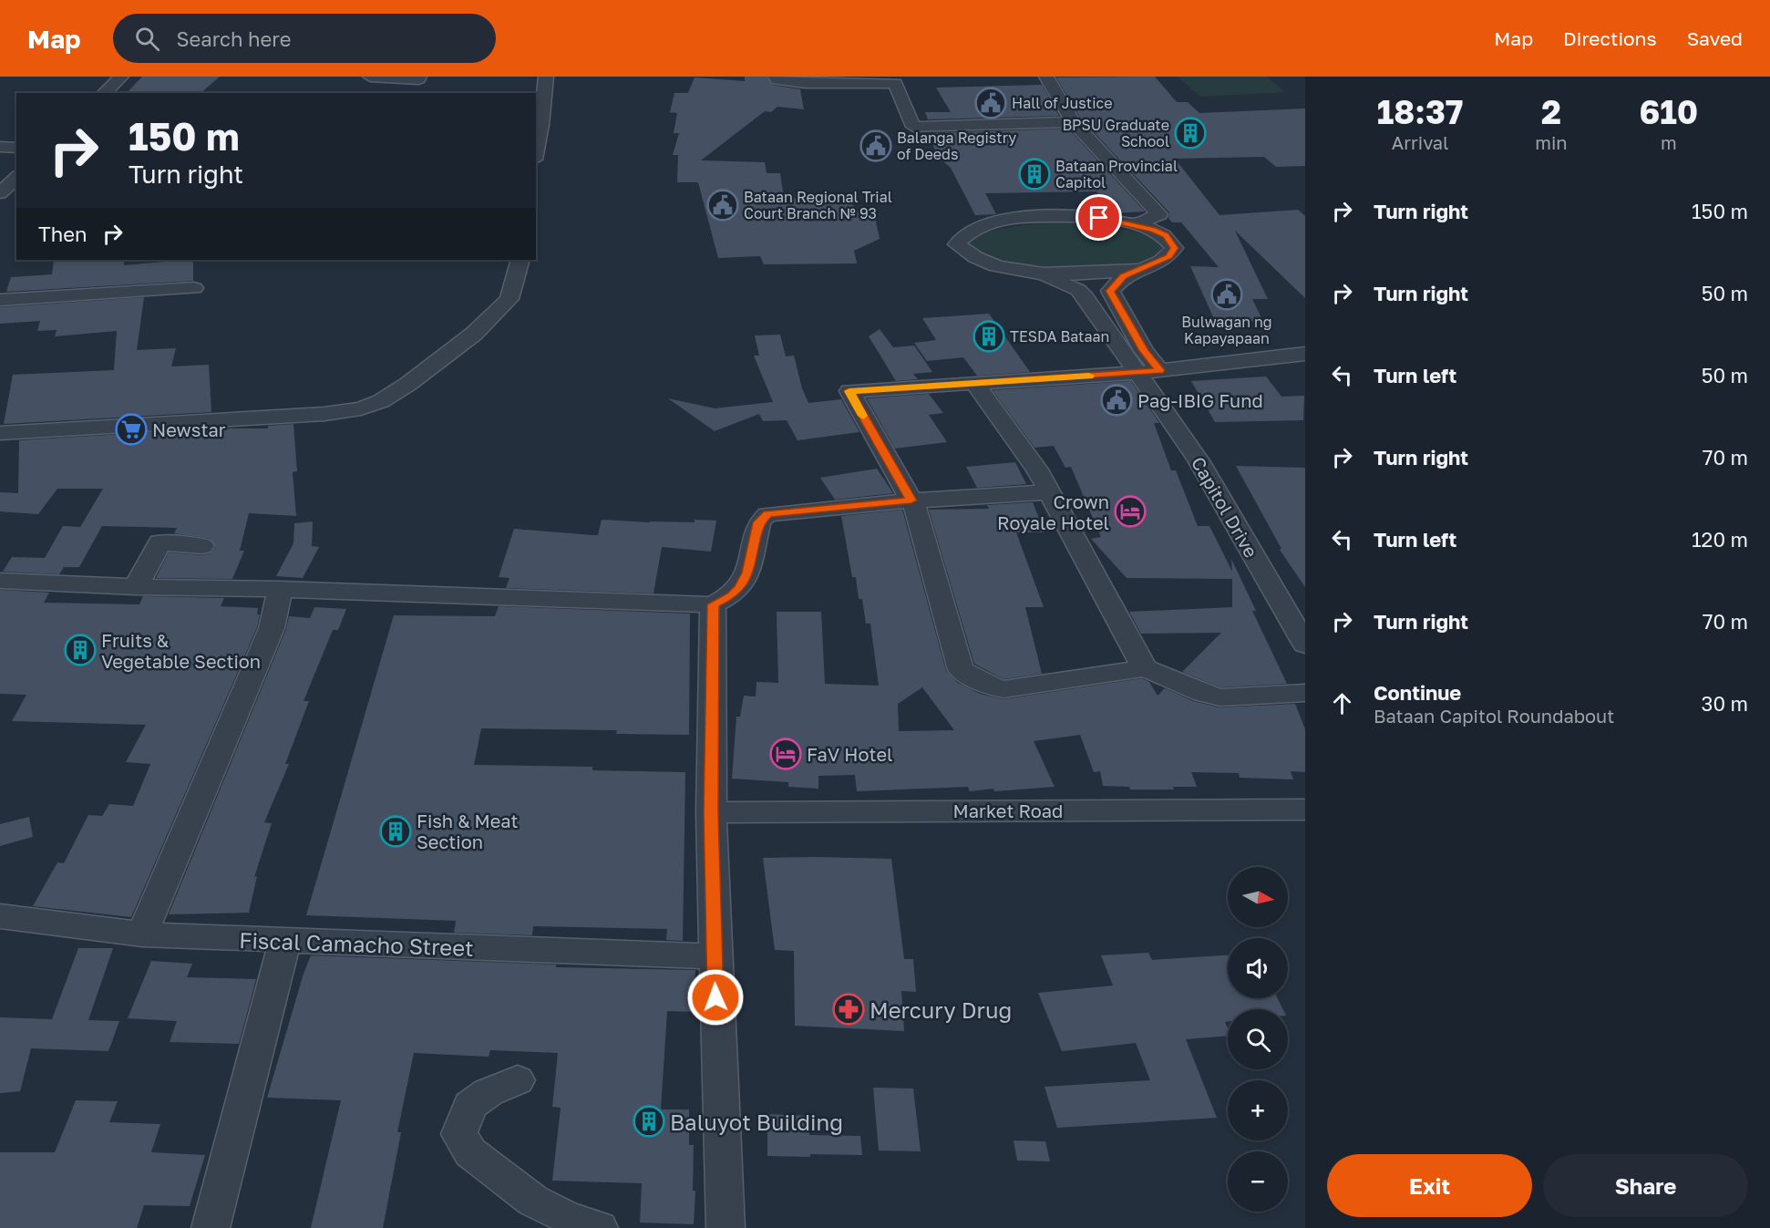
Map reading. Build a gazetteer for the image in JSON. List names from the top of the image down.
{
  "streets": {
    "street": ["Capitol Drive", "Market Road", "Fiscal Camacho Street"]
  },
  "places": {
    "public building": [
      "Hall of Justice",
      "Balanga Registry of Deeds",
      "Bataan Regional Trial Court Branch № 93",
      "Bulwagan ng Kapayapaan",
      "Pag-IBIG Fund"
    ],
    "building": [
      "BPSU Graduate School",
      "Bataan Provincial Capitol",
      "TESDA Bataan",
      "Fruits & Vegetable Section",
      "Fish & Meat Section",
      "Baluyot Building"
    ],
    "supermarket": ["Newstar"],
    "hotel": ["Crown Royale Hotel", "FaV Hotel"],
    "pharmacy": ["Mercury Drug"]
  },
  "north": "right",
  "page": {
    "header": "Map",
    "search": "Search here",
    "nav": ["Map", "Directions", "Saved"],
    "eta": [
      "18:37",
      "Arrival",
      "2",
      "min",
      "610",
      "m"
    ],
    "turn": ["150 m", "Turn right"],
    "list": [
      {
        "name": "Turn right",
        "value": "150 m"
      },
      {
        "name": "Turn right",
        "value": "50 m"
      },
      {
        "name": "Turn left",
        "value": "50 m"
      },
      {
        "name": "Turn right",
        "value": "70 m"
      },
      {
        "name": "Turn left",
        "value": "120 m"
      },
      {
        "name": "Turn right",
        "value": "70 m"
      },
      {
        "name": "Continue",
        "note": "Bataan Capitol Roundabout",
        "value": "30 m"
      }
    ],
    "then": "Then",
    "map_buttons": ["+", "−"],
    "buttons": ["Exit", "Share"]
  }
}
